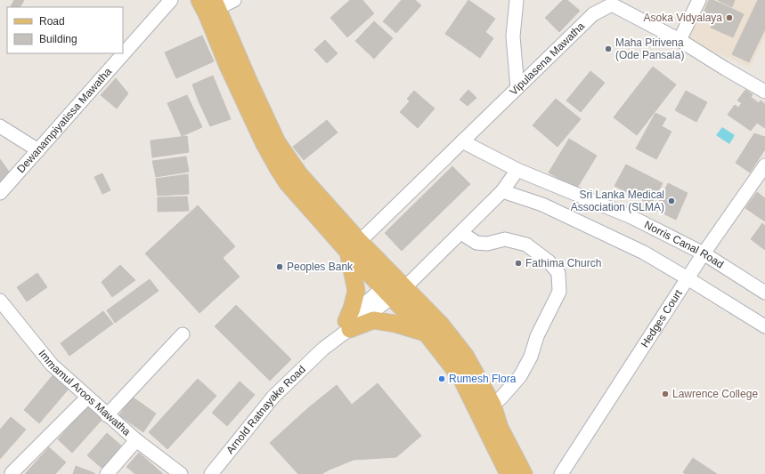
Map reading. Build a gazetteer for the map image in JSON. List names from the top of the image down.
{
  "streets": {
    "street": [
      "Vipulasena Mawatha",
      "Dewanampiyatissa Mawatha",
      "Norris Canal Road",
      "Hedges Court",
      "Immamul Aroos Mawatha",
      "Arnold Ratnayake Road"
    ]
  },
  "crossings": [
    ["Vipulasena Mawatha", "Norris Canal Road"],
    ["Norris Canal Road", "Hedges Court"],
    ["Norris Canal Road", "Arnold Ratnayake Road"]
  ],
  "places": [
    "Asoka Vidyalaya",
    "Maha Pirivena (Ode Pansala)",
    "Sri Lanka Medical Association (SLMA)",
    "Fathima Church",
    "Peoples Bank",
    "Rumesh Flora",
    "Lawrence College"
  ],
  "legend": ["Road", "Building"]
}
